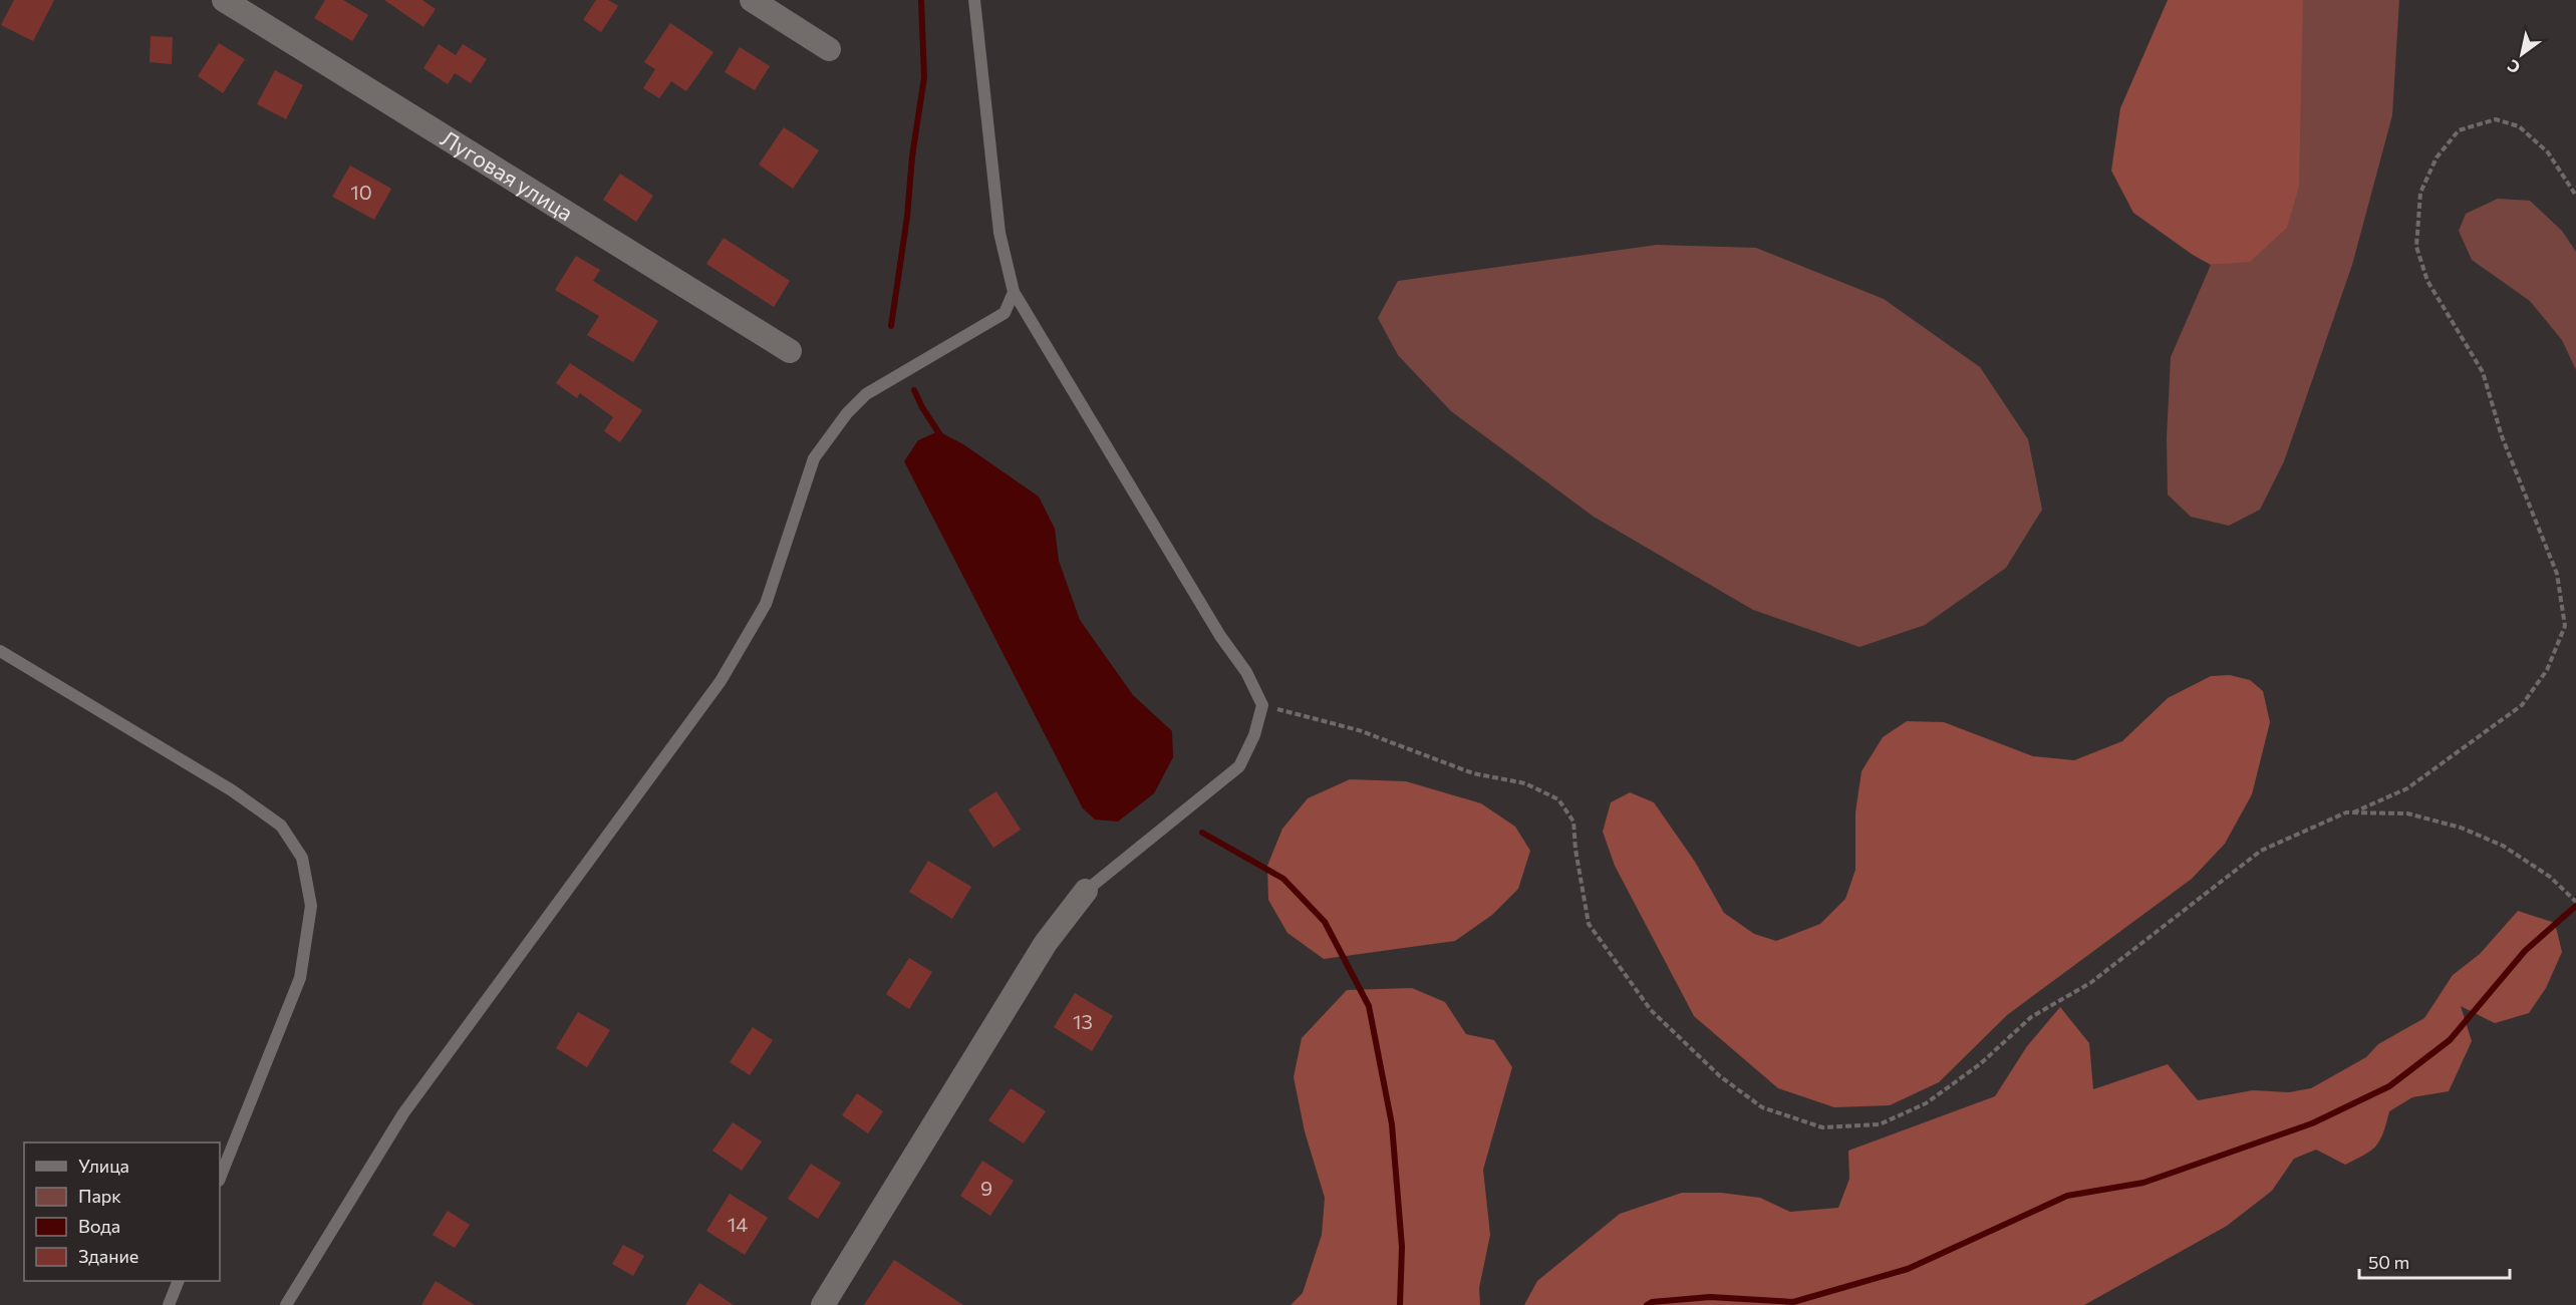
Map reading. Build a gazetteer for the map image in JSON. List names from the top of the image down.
{
  "streets": {
    "street": ["Луговая улица"]
  },
  "house_numbers": [
    "10",
    "13",
    "9",
    "14"
  ],
  "legend": [
    "Улица",
    "Парк",
    "Вода",
    "Здание"
  ],
  "scale_bar": "50 m",
  "north": "bottom left"
}
